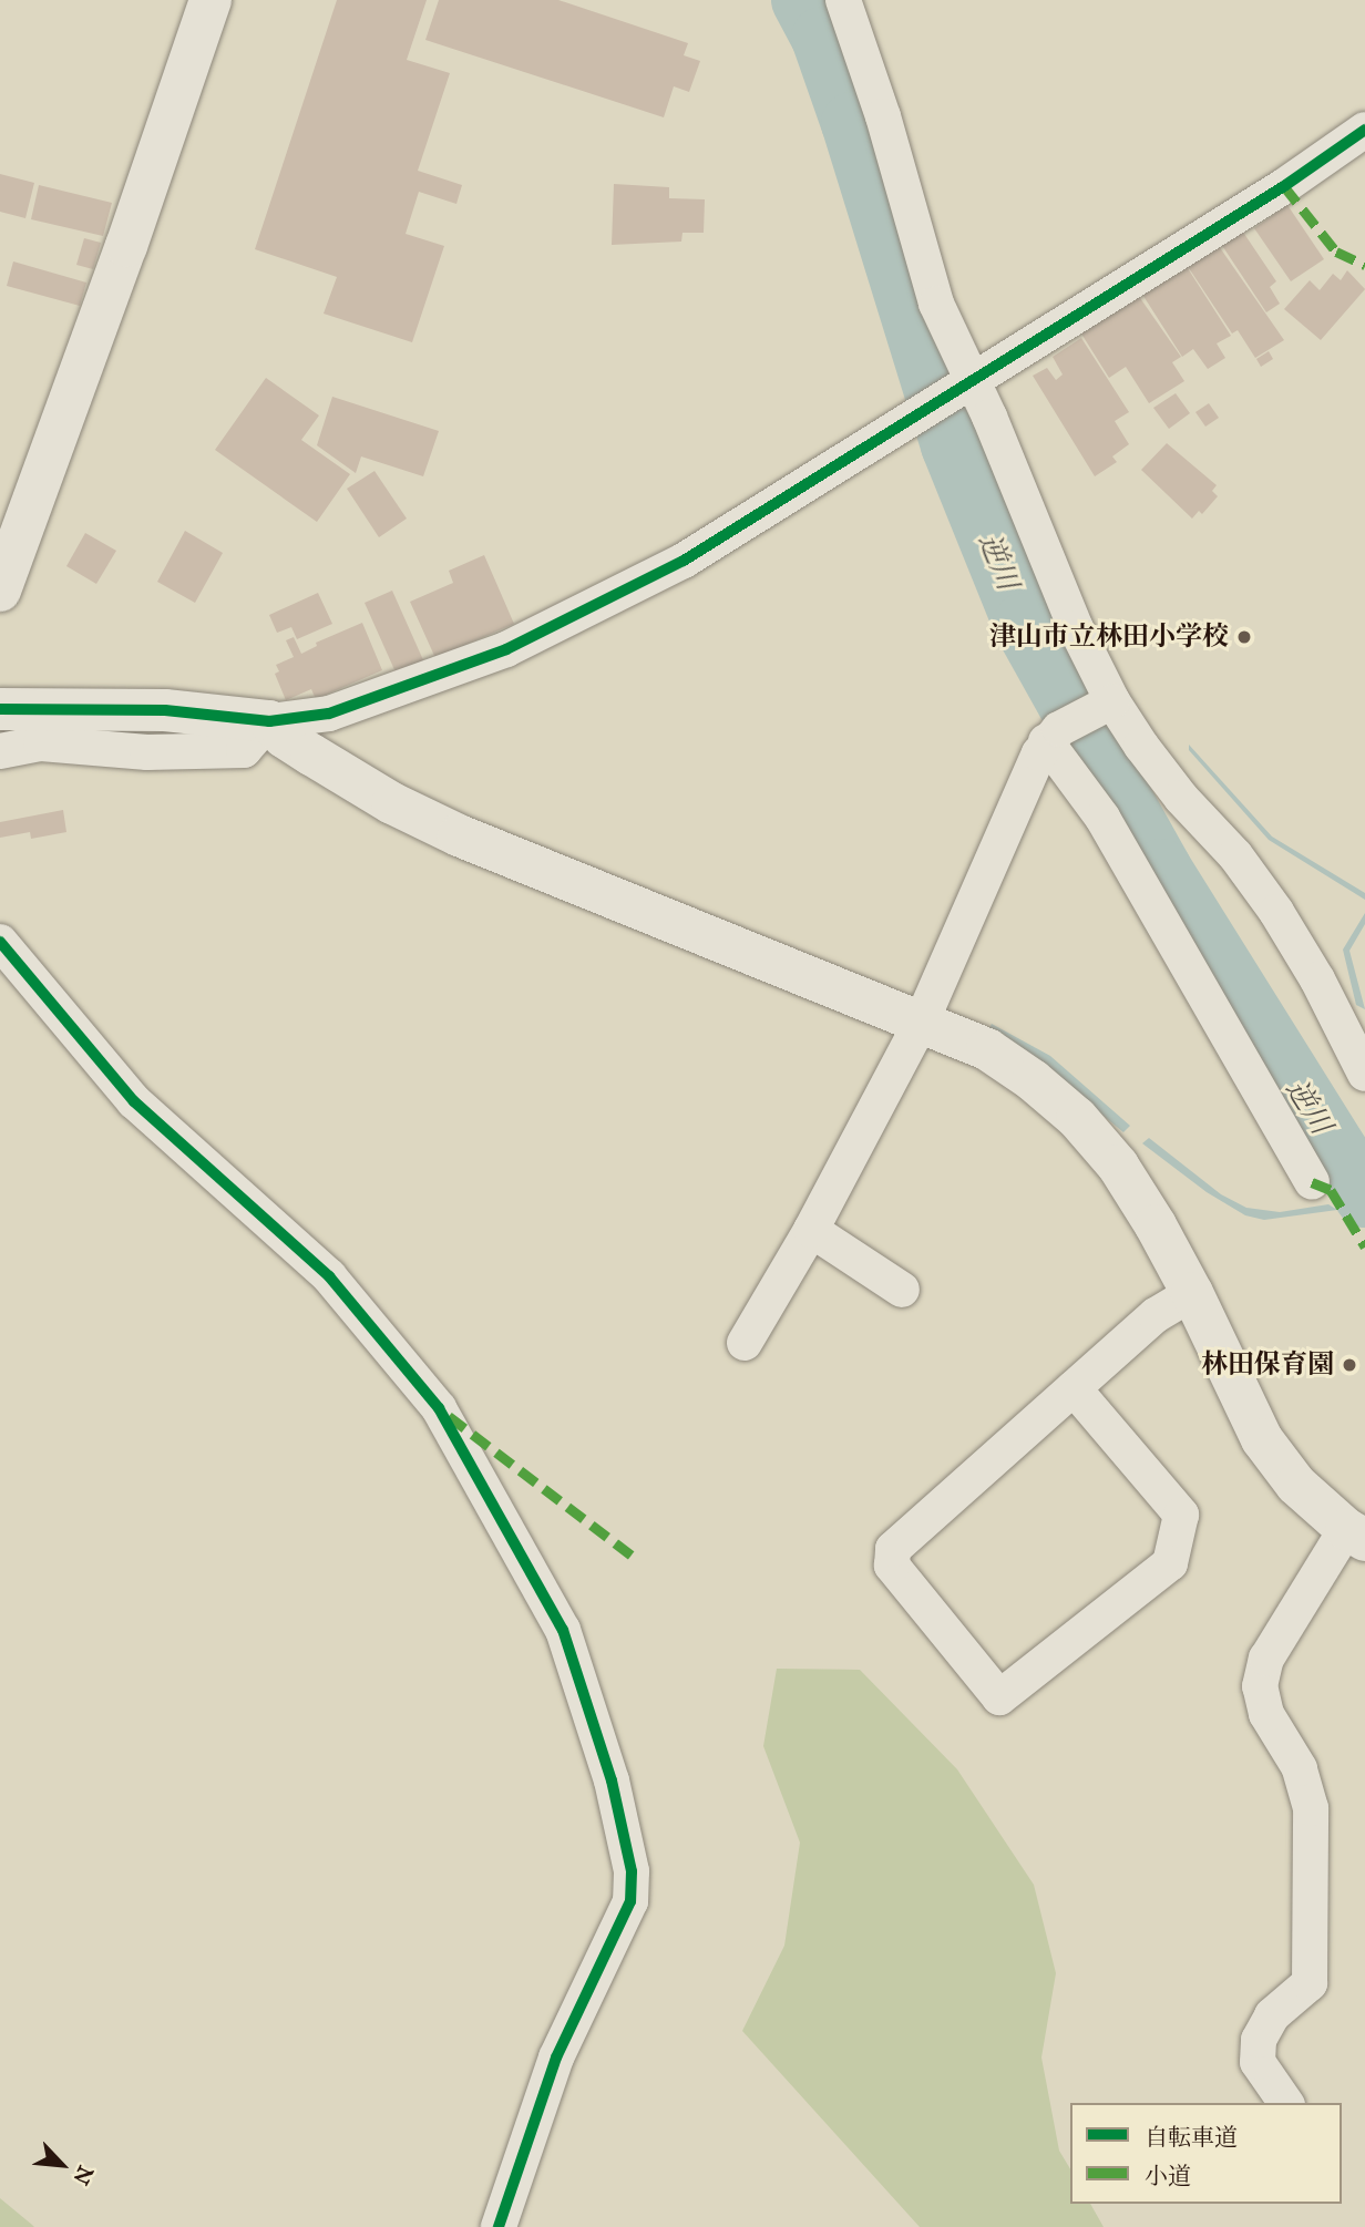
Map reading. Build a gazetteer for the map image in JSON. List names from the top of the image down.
{
  "water": ["逆川"],
  "places": ["津山市立林田小学校", "林田保育園"],
  "legend": ["自転車道", "小道"],
  "north": "bottom right"
}
